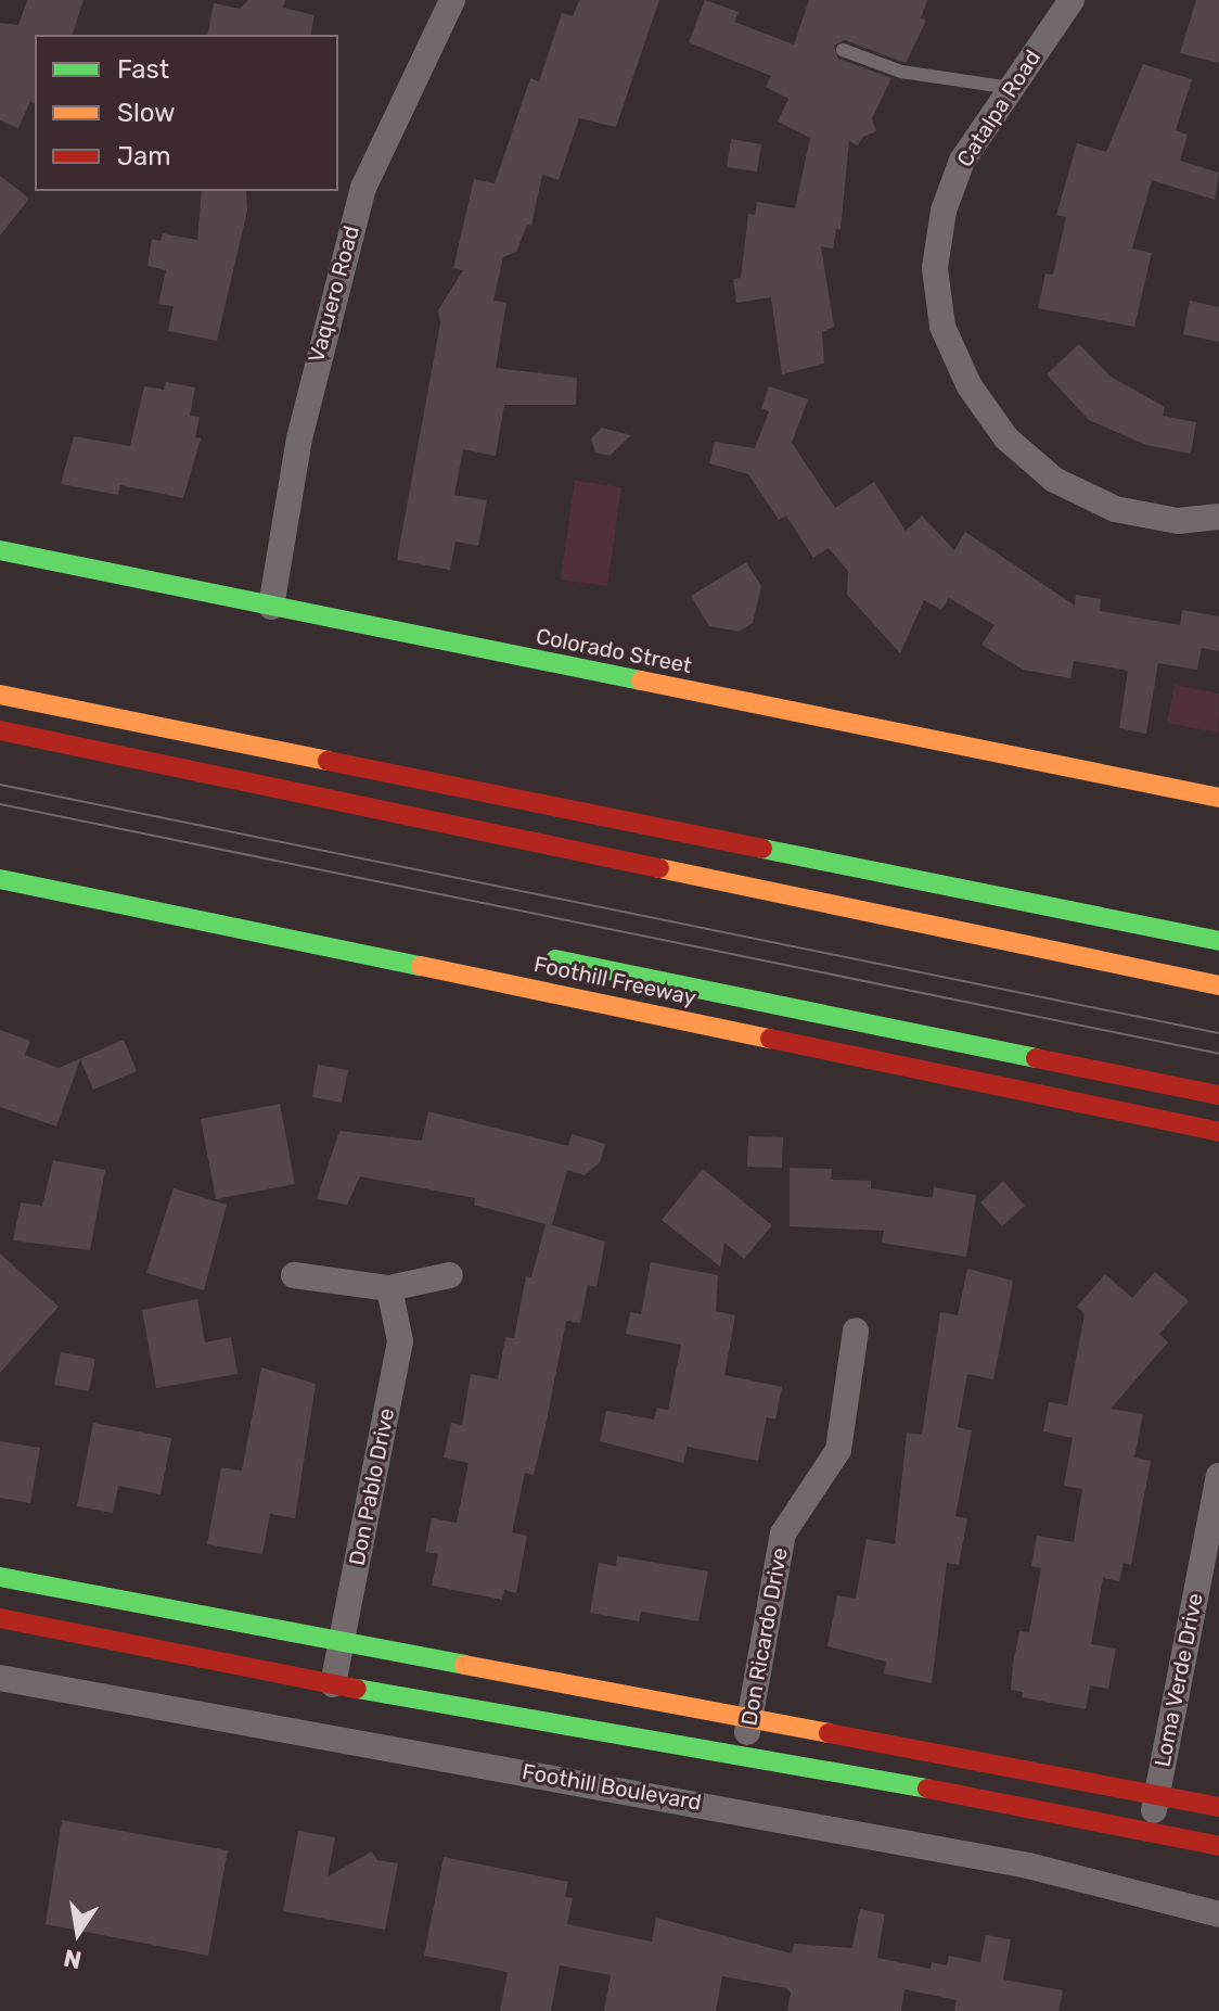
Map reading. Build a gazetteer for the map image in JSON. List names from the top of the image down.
{
  "streets": {
    "main road": ["Colorado Street", "Foothill Freeway"],
    "street": [
      "Catalpa Road",
      "Vaquero Road",
      "Don Pablo Drive",
      "Don Ricardo Drive",
      "Loma Verde Drive",
      "Foothill Boulevard"
    ]
  },
  "crossings": [
    ["Vaquero Road", "Colorado Street"]
  ],
  "legend": ["Fast", "Slow", "Jam"],
  "north": "bottom"
}
